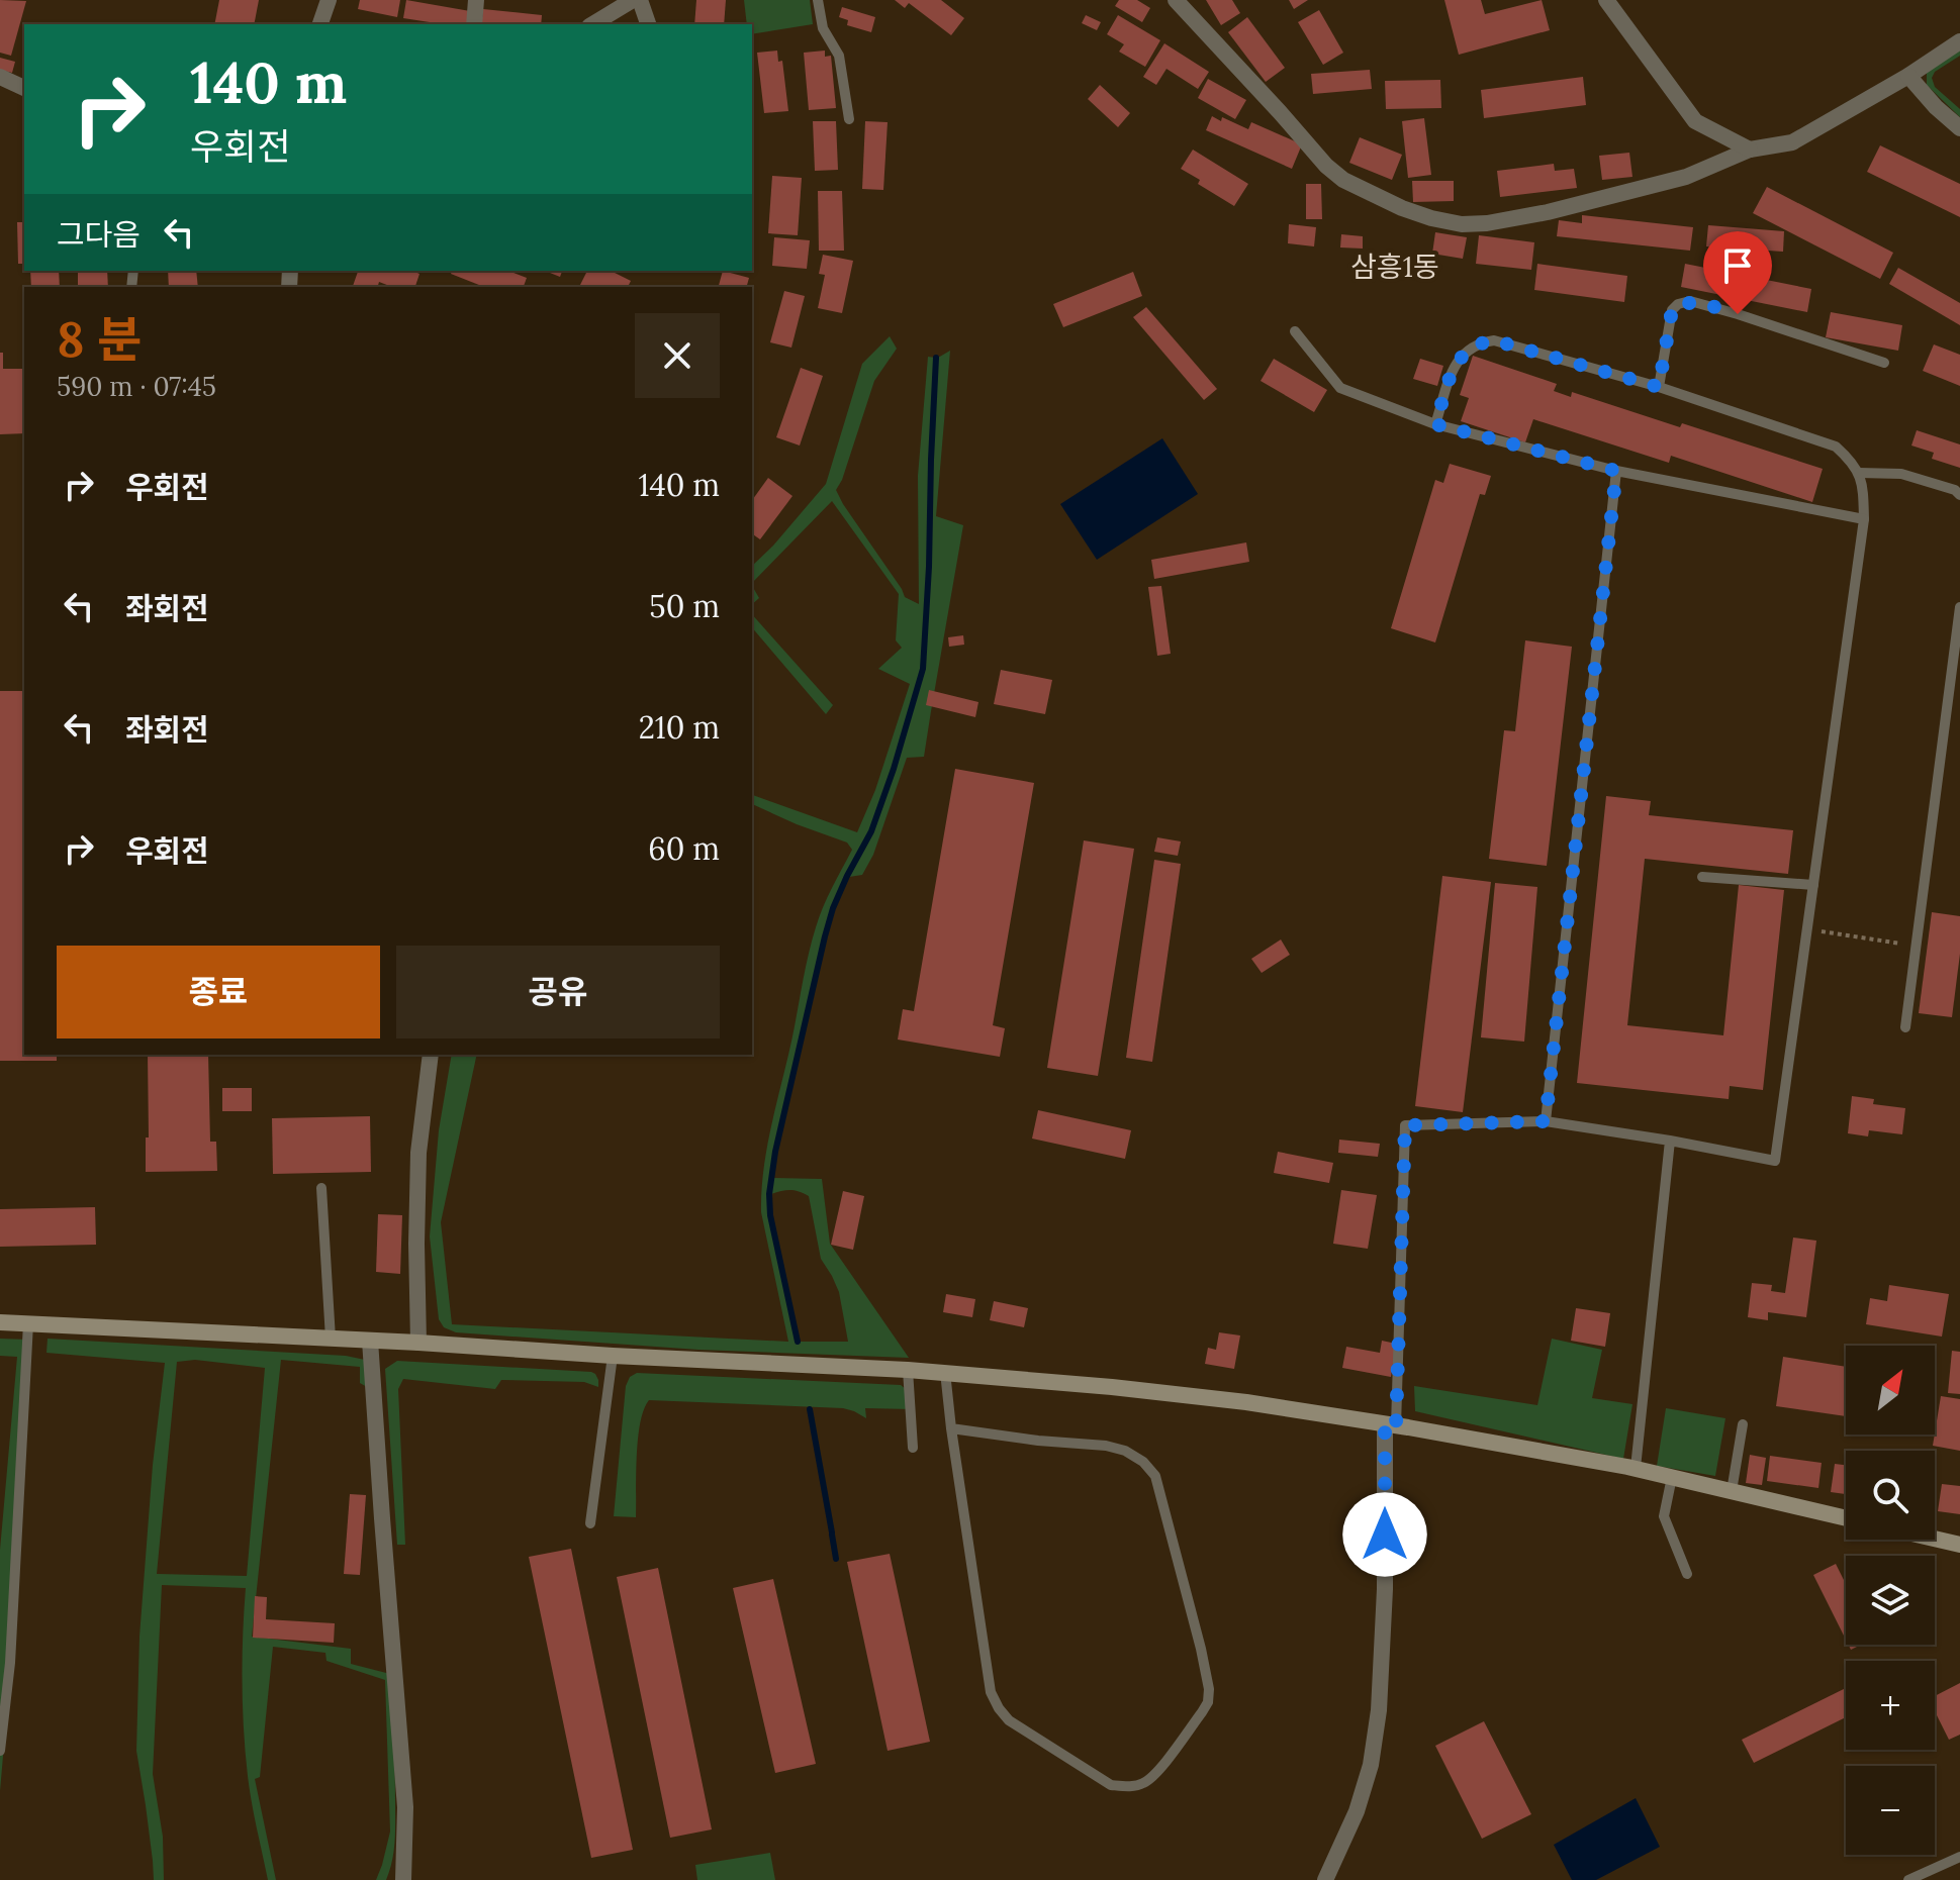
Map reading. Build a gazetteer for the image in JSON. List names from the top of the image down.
{
  "districts": ["삼흥1동"],
  "north": "top right",
  "page": {
    "turn": ["140 m", "우회전"],
    "then": "그다음",
    "heading": ["8 분", "590 m · 07:45"],
    "list": [
      {
        "name": "우회전",
        "value": "140 m"
      },
      {
        "name": "좌회전",
        "value": "50 m"
      },
      {
        "name": "좌회전",
        "value": "210 m"
      },
      {
        "name": "우회전",
        "value": "60 m"
      }
    ],
    "buttons": ["종료", "공유"],
    "map_buttons": ["+", "−"]
  }
}
